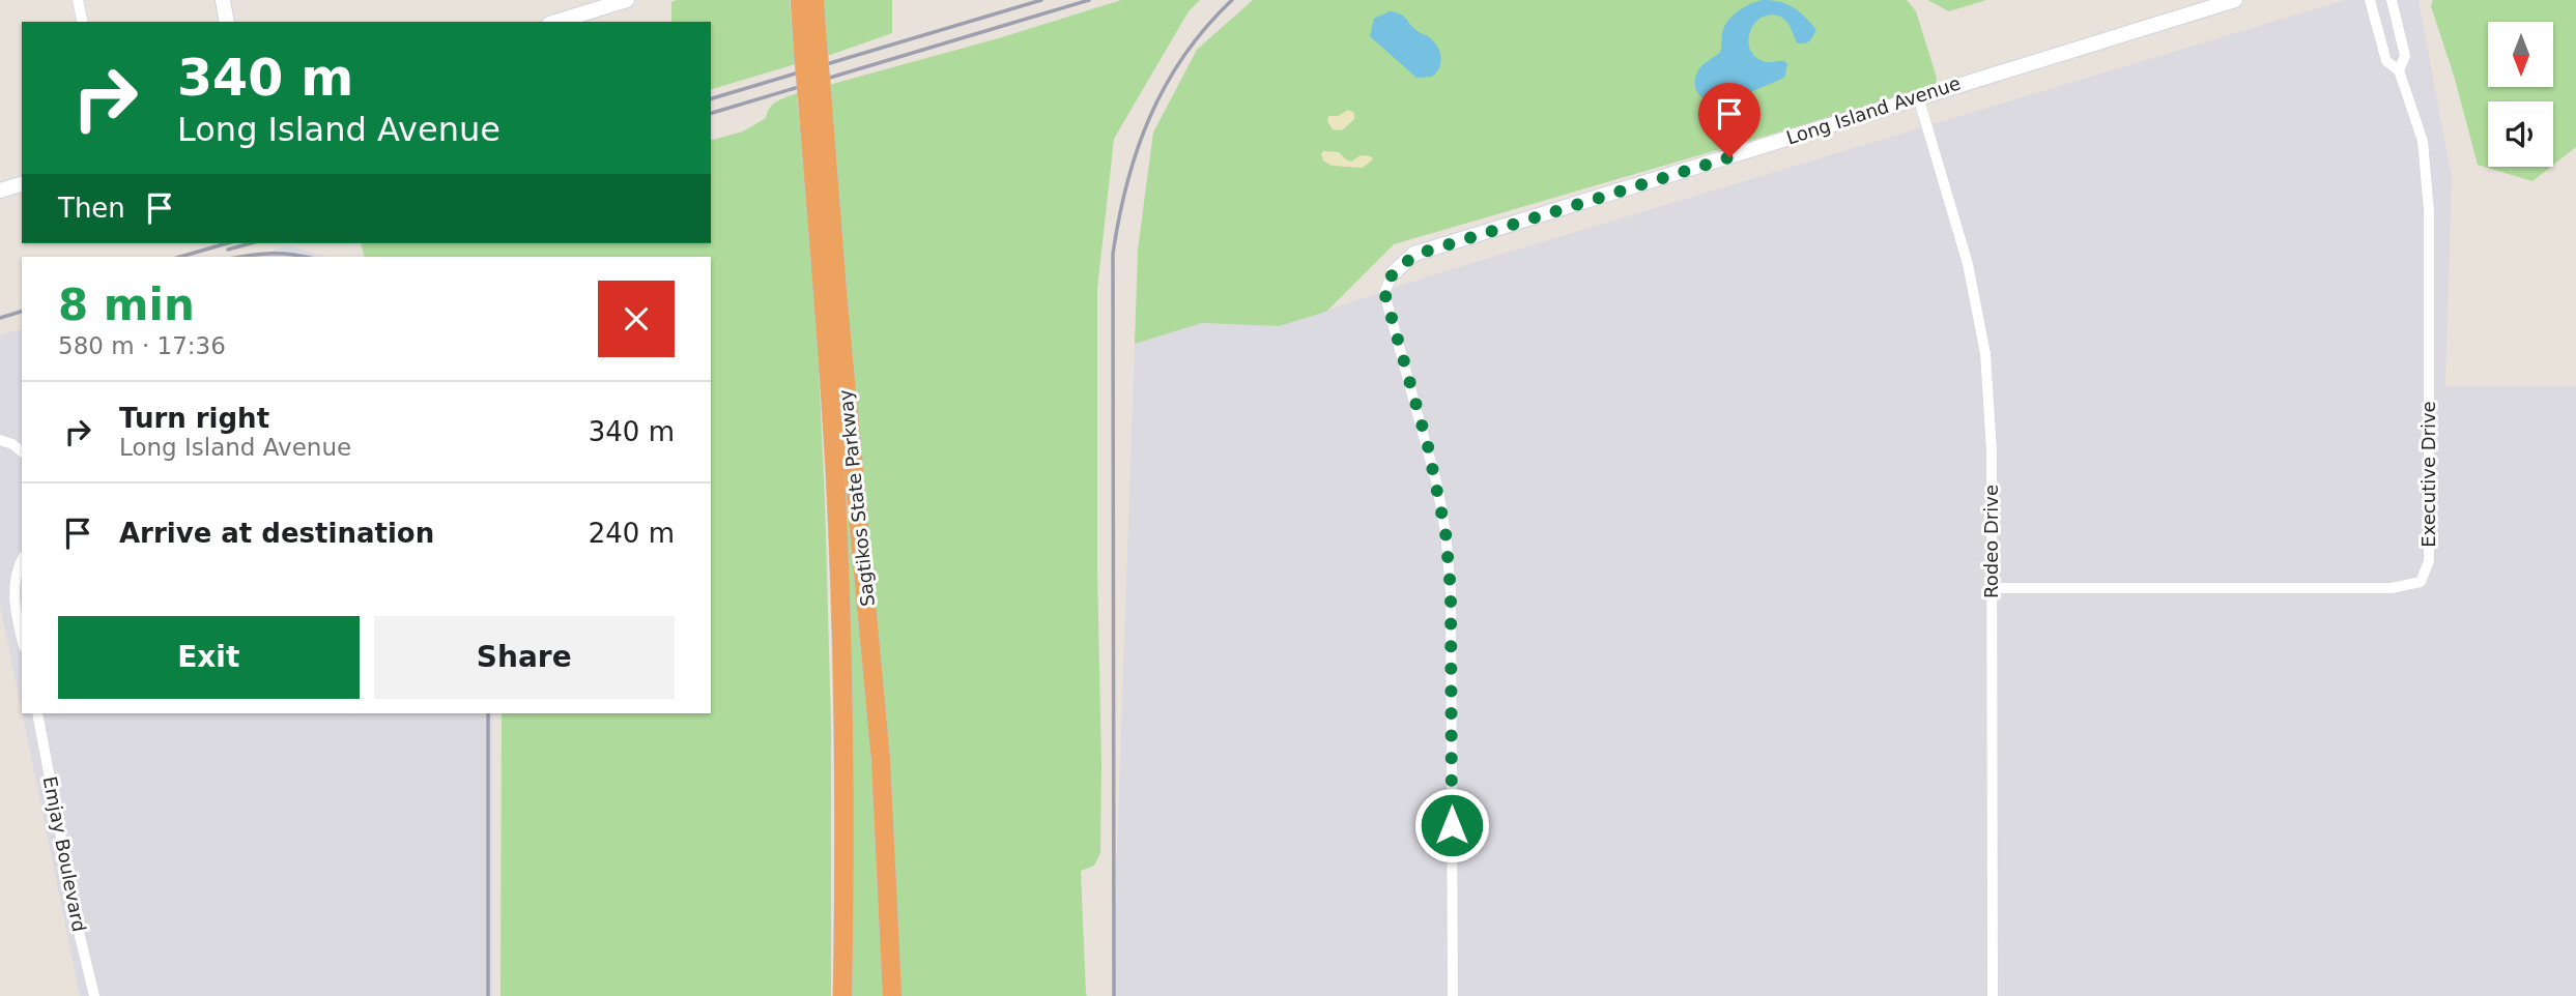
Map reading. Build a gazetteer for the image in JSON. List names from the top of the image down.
{
  "streets": {
    "highway": ["Sagtikos State Parkway"],
    "street": [
      "Long Island Avenue",
      "Executive Drive",
      "Rodeo Drive",
      "Emjay Boulevard"
    ]
  },
  "crossings": [
    ["Long Island Avenue", "Rodeo Drive"],
    ["Executive Drive", "Rodeo Drive"]
  ],
  "north": "bottom",
  "page": {
    "turn": ["340 m", "Long Island Avenue"],
    "then": "Then",
    "heading": ["8 min", "580 m · 17:36"],
    "list": [
      {
        "name": "Turn right",
        "note": "Long Island Avenue",
        "value": "340 m"
      },
      {
        "name": "Arrive at destination",
        "value": "240 m"
      }
    ],
    "buttons": ["Exit", "Share"]
  }
}
